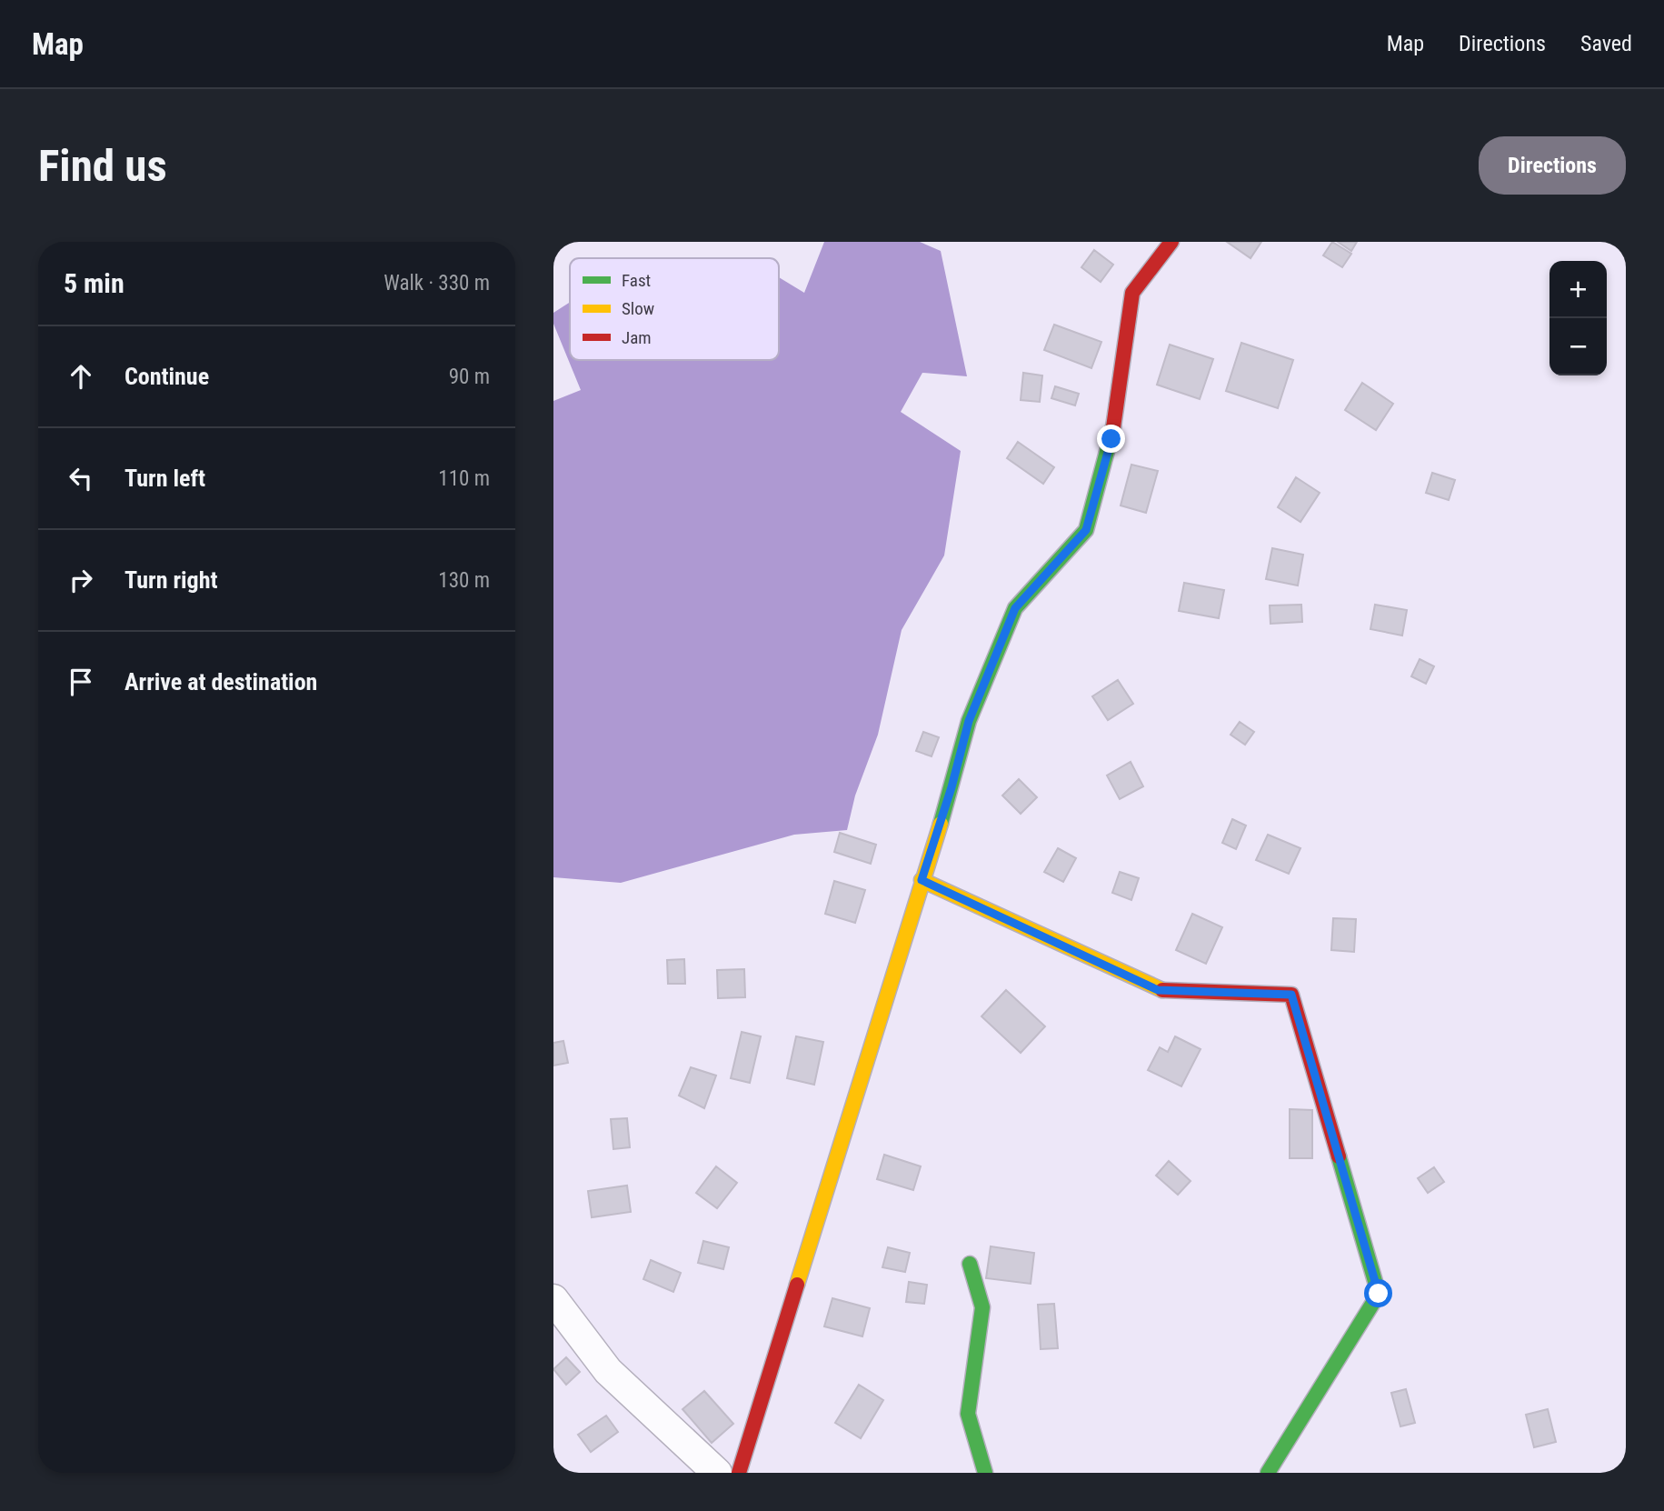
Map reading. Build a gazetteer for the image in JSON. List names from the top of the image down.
{
  "legend": ["Fast", "Slow", "Jam"],
  "page": {
    "header": "Map",
    "nav": ["Map", "Directions", "Saved"],
    "buttons": "Directions",
    "title": "Find us",
    "heading": ["5 min", "Walk · 330 m"],
    "map_buttons": ["+", "−"],
    "list": [
      ["Continue", "90 m"],
      ["Turn left", "110 m"],
      ["Turn right", "130 m"],
      "Arrive at destination"
    ]
  }
}
